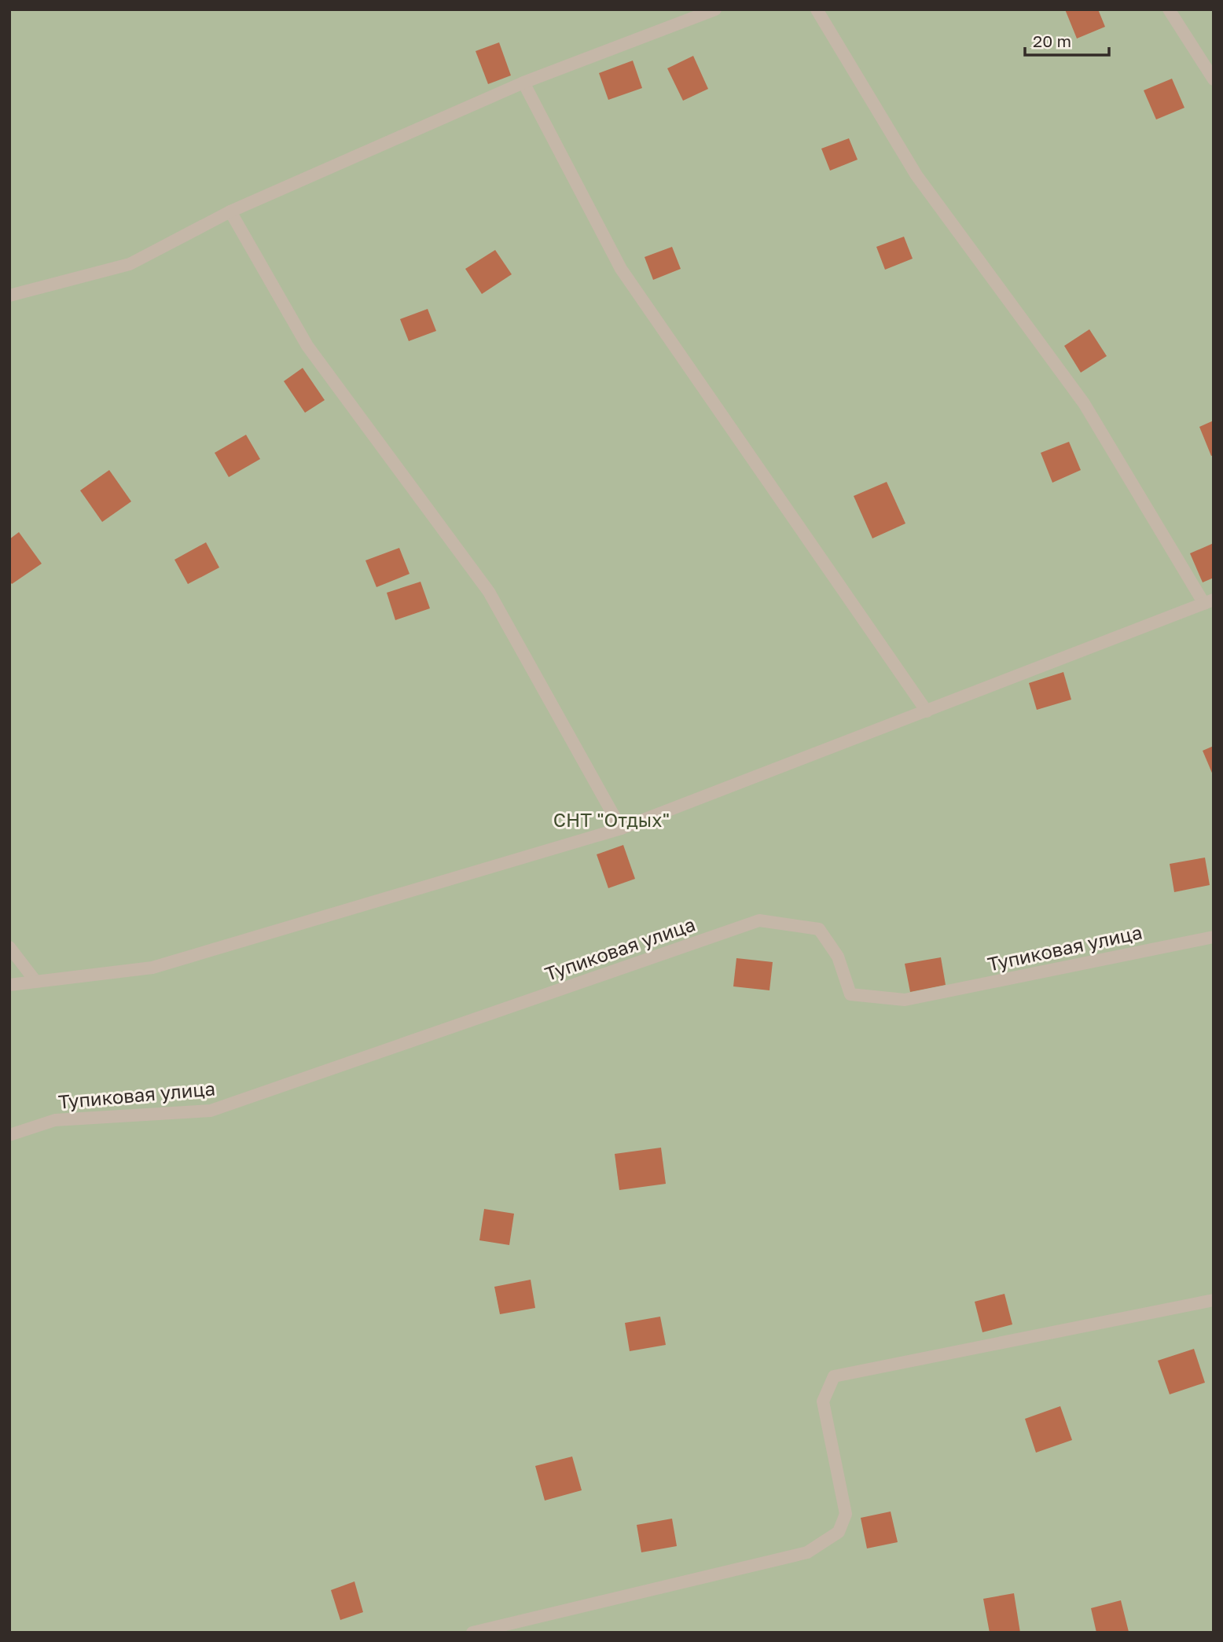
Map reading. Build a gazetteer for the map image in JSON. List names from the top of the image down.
{
  "streets": {
    "lane": ["Тупиковая улица"]
  },
  "parks": ["СНТ \"Отдых\""],
  "scale_bar": "20 m"
}
